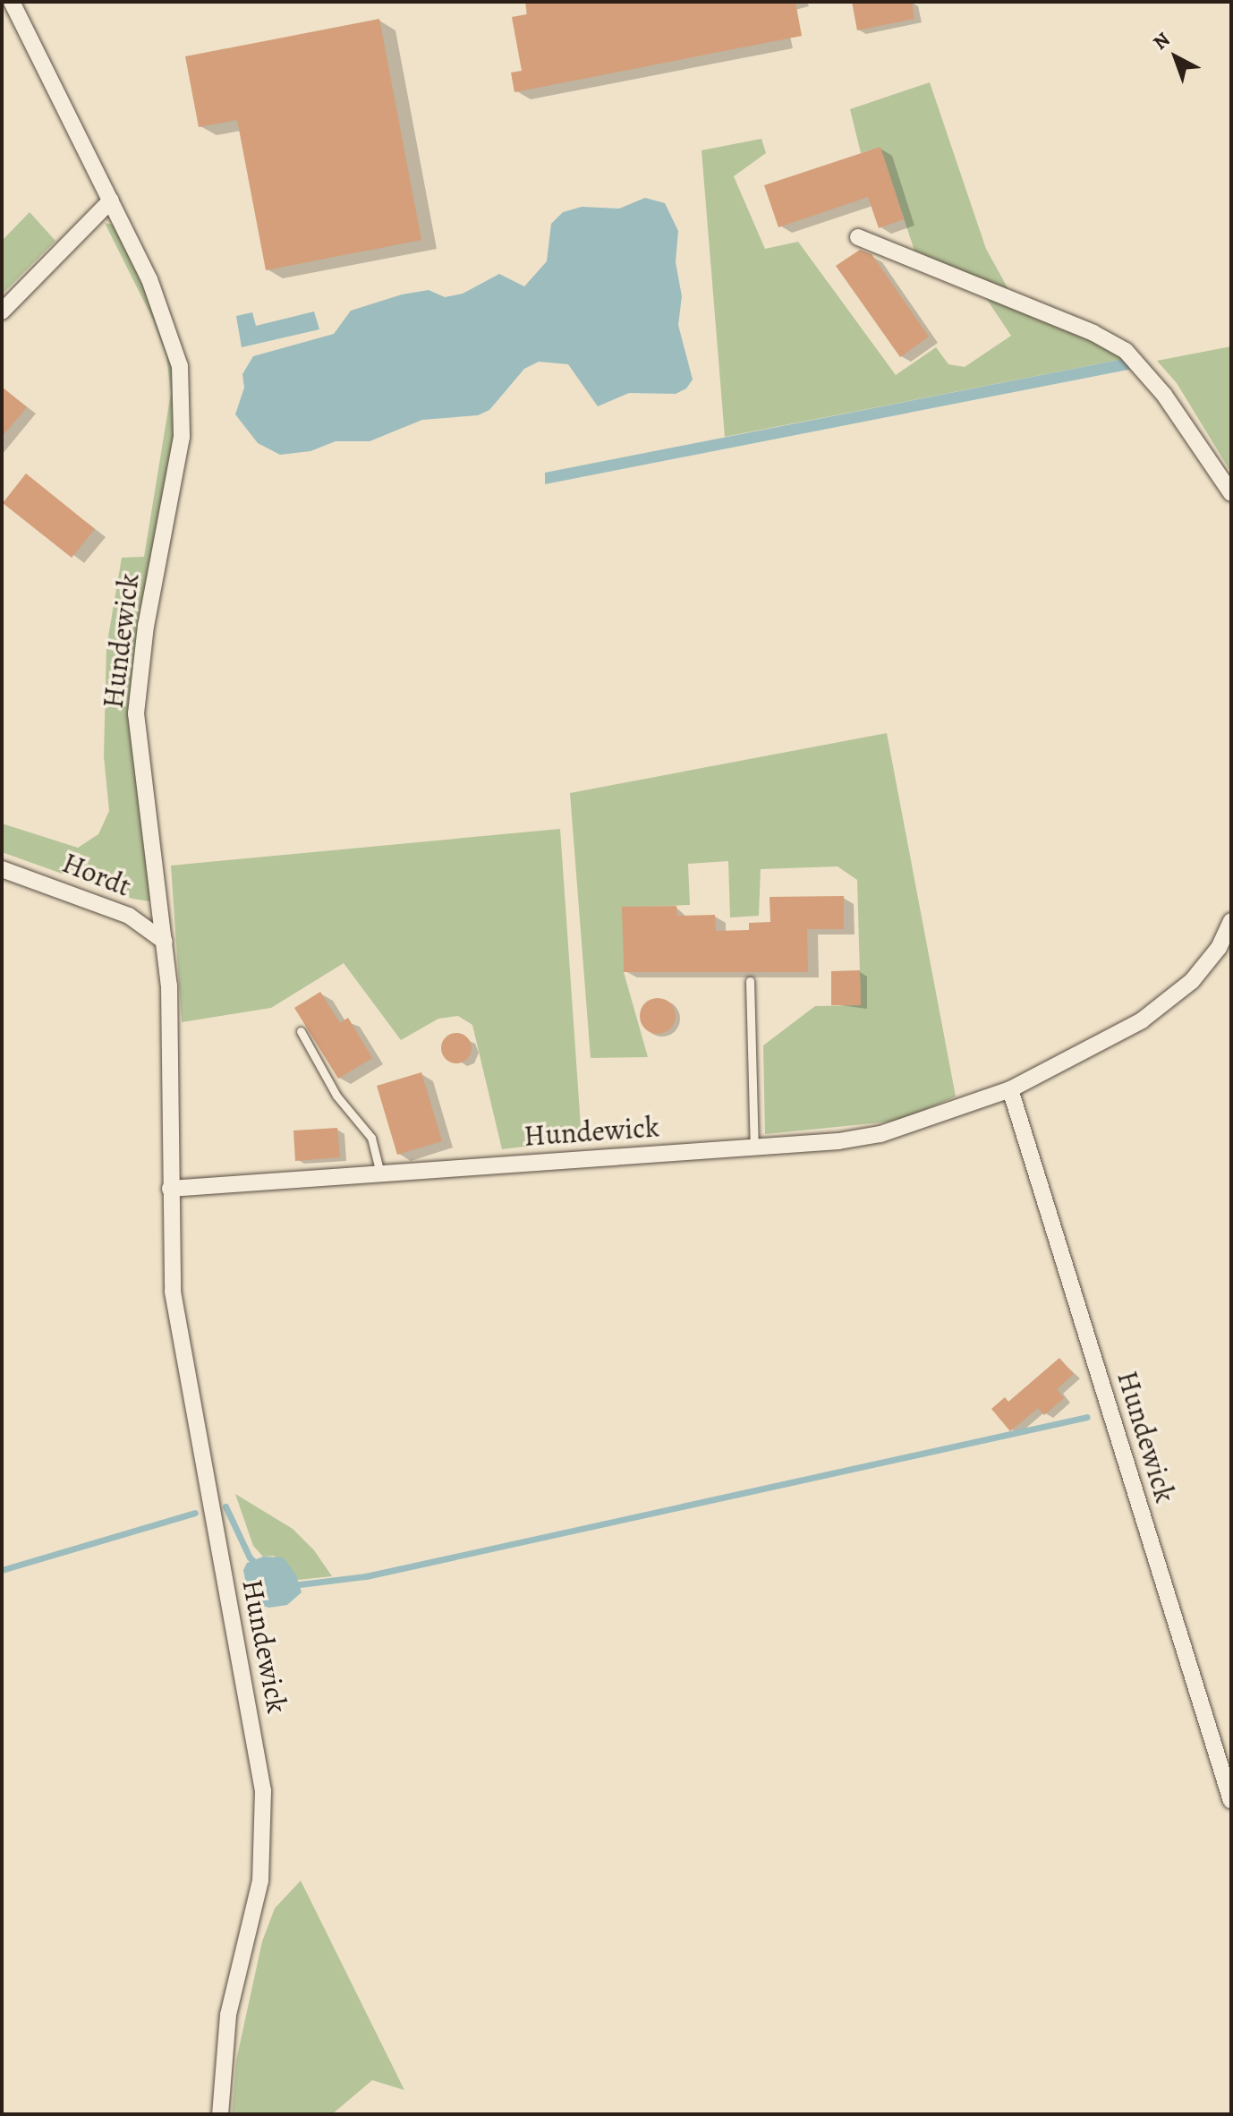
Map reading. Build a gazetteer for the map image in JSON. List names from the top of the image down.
{
  "streets": {
    "street": ["Hundewick", "Hordt"]
  },
  "crossings": [
    ["Hundewick", "Hordt"]
  ],
  "north": "top left"
}
